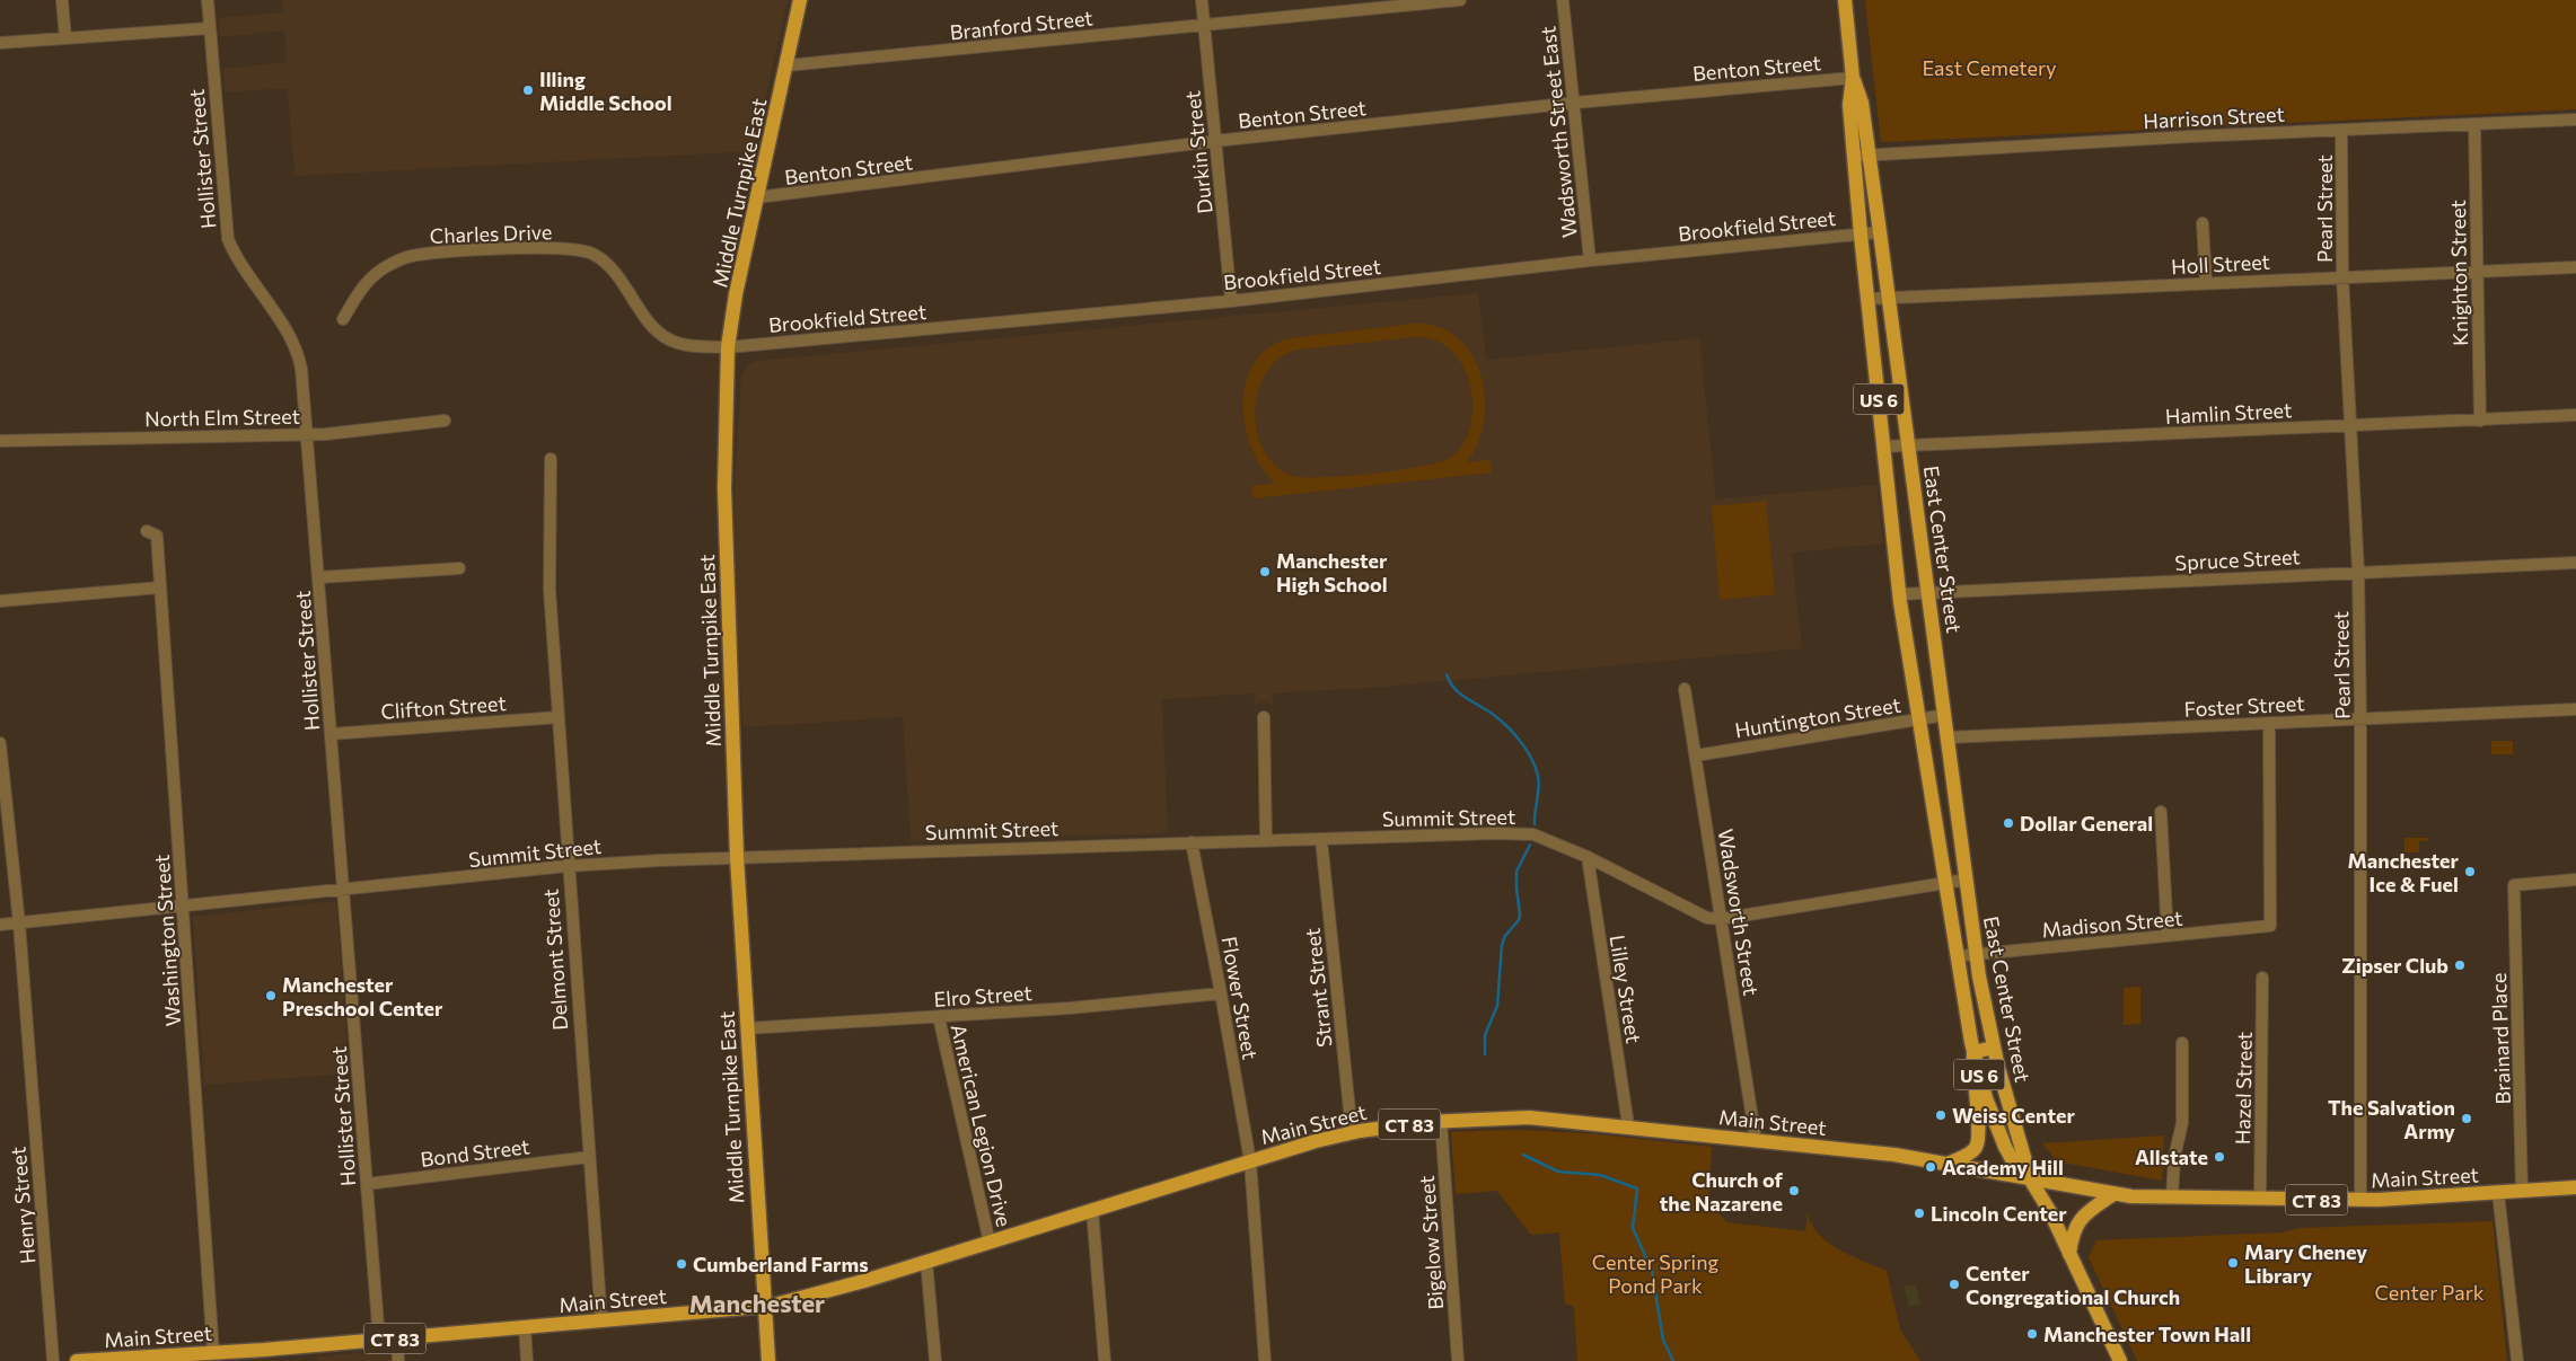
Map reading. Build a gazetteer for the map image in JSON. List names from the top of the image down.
{
  "streets": {
    "main road": [
      "Middle Turnpike East",
      "US 6",
      "East Center Street",
      "Main Street",
      "CT 83"
    ],
    "street": [
      "Branford Street",
      "Benton Street",
      "Harrison Street",
      "Wadsworth Street East",
      "Durkin Street",
      "Hollister Street",
      "Pearl Street",
      "Brookfield Street",
      "Charles Drive",
      "Holl Street",
      "Knighton Street",
      "Hamlin Street",
      "North Elm Street",
      "Spruce Street",
      "Foster Street",
      "Clifton Street",
      "Huntington Street",
      "Summit Street",
      "Wadsworth Street",
      "Madison Street",
      "Washington Street",
      "Delmont Street",
      "Strant Street",
      "Lilley Street",
      "Elro Street",
      "Flower Street",
      "Brainard Place",
      "Hazel Street",
      "American Legion Drive",
      "Bond Street",
      "Henry Street",
      "Bigelow Street"
    ]
  },
  "crossings": [
    ["Branford Street", "Durkin Street"],
    ["Branford Street", "Middle Turnpike East"],
    ["Benton Street", "Wadsworth Street East"],
    ["Benton Street", "Durkin Street"],
    ["Benton Street", "Middle Turnpike East"],
    ["Benton Street", "East Center Street"],
    ["Harrison Street", "Pearl Street"],
    ["Harrison Street", "Knighton Street"],
    ["Harrison Street", "East Center Street"],
    ["Wadsworth Street East", "Brookfield Street"],
    ["Durkin Street", "Brookfield Street"],
    ["Hollister Street", "North Elm Street"],
    ["Hollister Street", "Clifton Street"],
    ["Hollister Street", "Summit Street"],
    ["Hollister Street", "Main Street"],
    ["Hollister Street", "Bond Street"],
    ["Middle Turnpike East", "Brookfield Street"],
    ["Middle Turnpike East", "Charles Drive"],
    ["Middle Turnpike East", "Summit Street"],
    ["Middle Turnpike East", "Elro Street"],
    ["Middle Turnpike East", "Main Street"],
    ["Pearl Street", "Holl Street"],
    ["Pearl Street", "Hamlin Street"],
    ["Pearl Street", "Spruce Street"],
    ["Pearl Street", "Foster Street"],
    ["Pearl Street", "Main Street"],
    ["Brookfield Street", "Charles Drive"],
    ["Brookfield Street", "East Center Street"],
    ["Holl Street", "Knighton Street"],
    ["Holl Street", "East Center Street"],
    ["Knighton Street", "Hamlin Street"],
    ["US 6", "East Center Street"],
    ["US 6", "Main Street"],
    ["Hamlin Street", "East Center Street"],
    ["East Center Street", "Spruce Street"],
    ["East Center Street", "Foster Street"],
    ["East Center Street", "Huntington Street"],
    ["East Center Street", "Summit Street"],
    ["East Center Street", "Madison Street"],
    ["East Center Street", "Main Street"],
    ["Foster Street", "Madison Street"],
    ["Clifton Street", "Delmont Street"],
    ["Huntington Street", "Wadsworth Street"],
    ["Summit Street", "Wadsworth Street"],
    ["Summit Street", "Washington Street"],
    ["Summit Street", "Delmont Street"],
    ["Summit Street", "Strant Street"],
    ["Summit Street", "Lilley Street"],
    ["Summit Street", "Flower Street"],
    ["Summit Street", "Henry Street"],
    ["Wadsworth Street", "Main Street"],
    ["Washington Street", "Main Street"],
    ["Delmont Street", "Main Street"],
    ["Delmont Street", "Bond Street"],
    ["Strant Street", "Main Street"],
    ["Lilley Street", "Main Street"],
    ["Elro Street", "Flower Street"],
    ["Elro Street", "American Legion Drive"],
    ["Flower Street", "Main Street"],
    ["Brainard Place", "Main Street"],
    ["Hazel Street", "Main Street"],
    ["Main Street", "American Legion Drive"],
    ["Main Street", "Bigelow Street"]
  ],
  "districts": ["Manchester"],
  "parks": ["East Cemetery", "Center Spring Pond Park", "Center Park"],
  "places": [
    "Illing Middle School",
    "Manchester High School",
    "Dollar General",
    "Manchester Ice & Fuel",
    "Zipser Club",
    "Manchester Preschool Center",
    "Weiss Center",
    "The Salvation Army",
    "Allstate",
    "Academy Hill",
    "Church of the Nazarene",
    "Lincoln Center",
    "Mary Cheney Library",
    "Cumberland Farms",
    "Center Congregational Church",
    "Manchester Town Hall"
  ]
}
